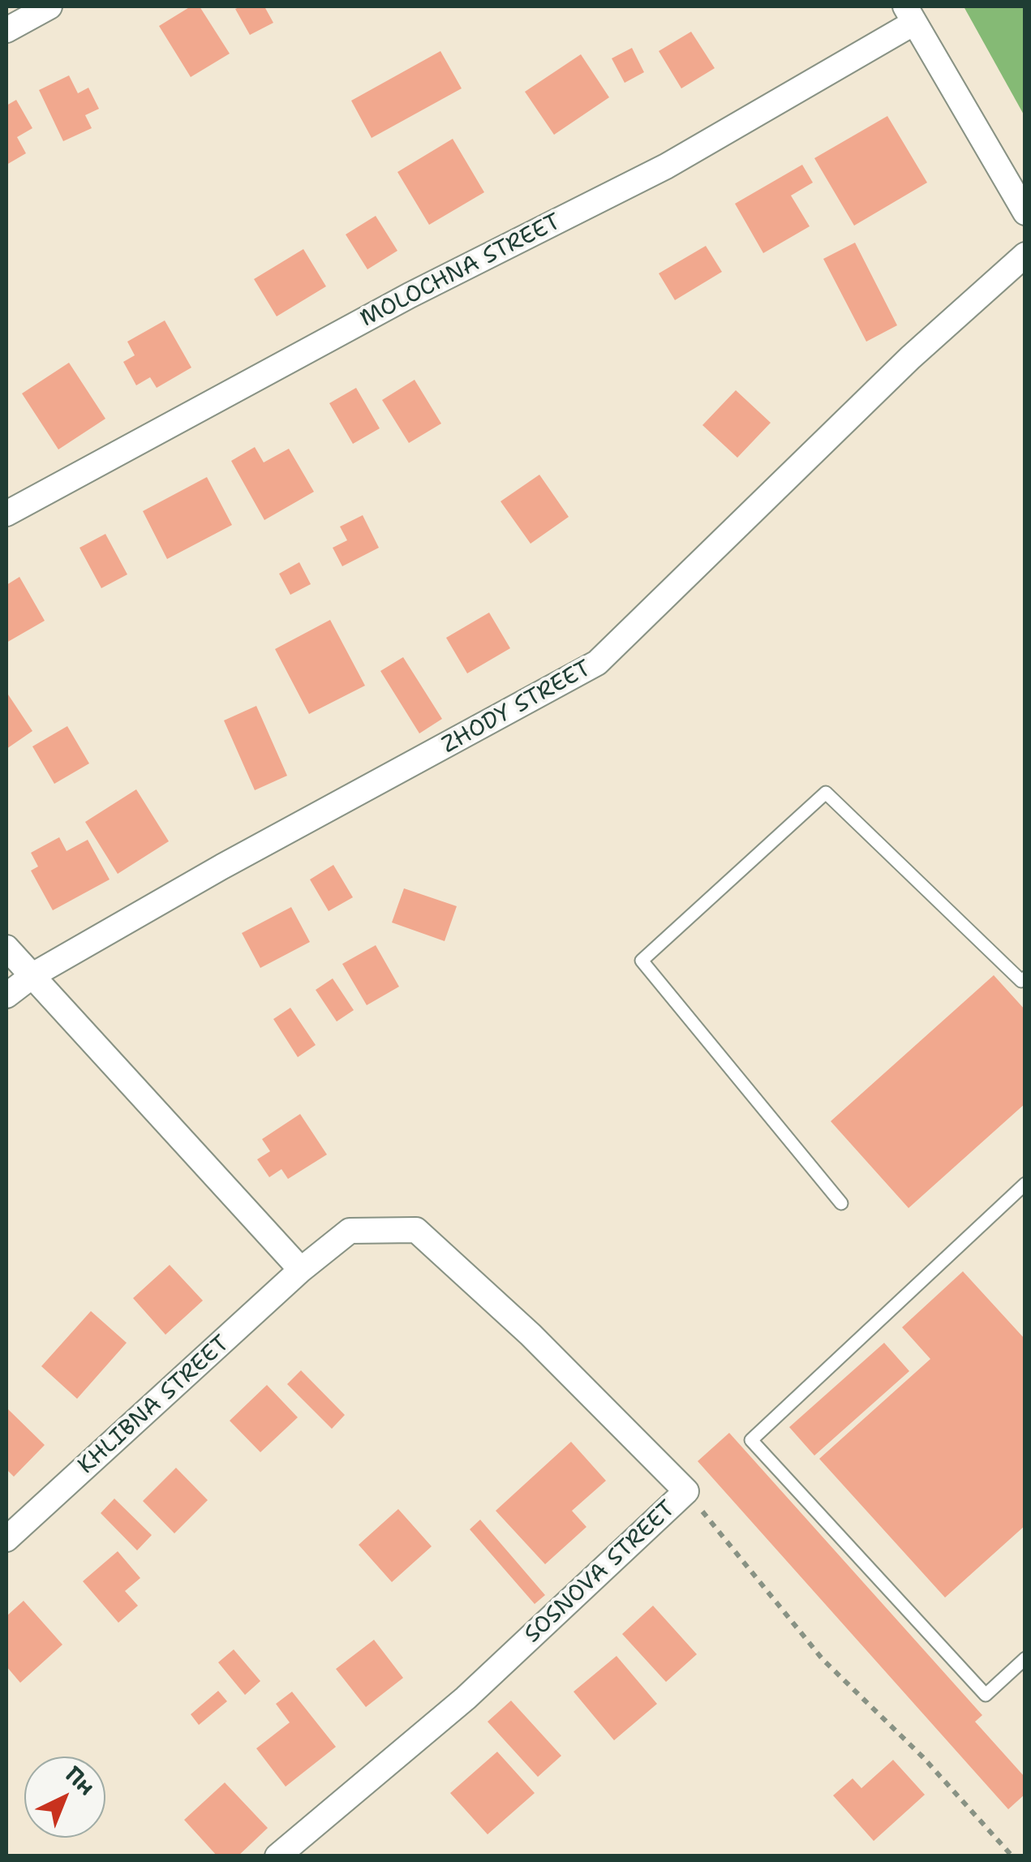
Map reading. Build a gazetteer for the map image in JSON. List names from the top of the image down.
{
  "streets": {
    "street": [
      "MOLOCHNA STREET",
      "ZHODY STREET",
      "KHLIBNA STREET",
      "SOSNOVA STREET"
    ]
  },
  "crossings": [
    ["KHLIBNA STREET", "SOSNOVA STREET"]
  ],
  "north": "top right"
}
